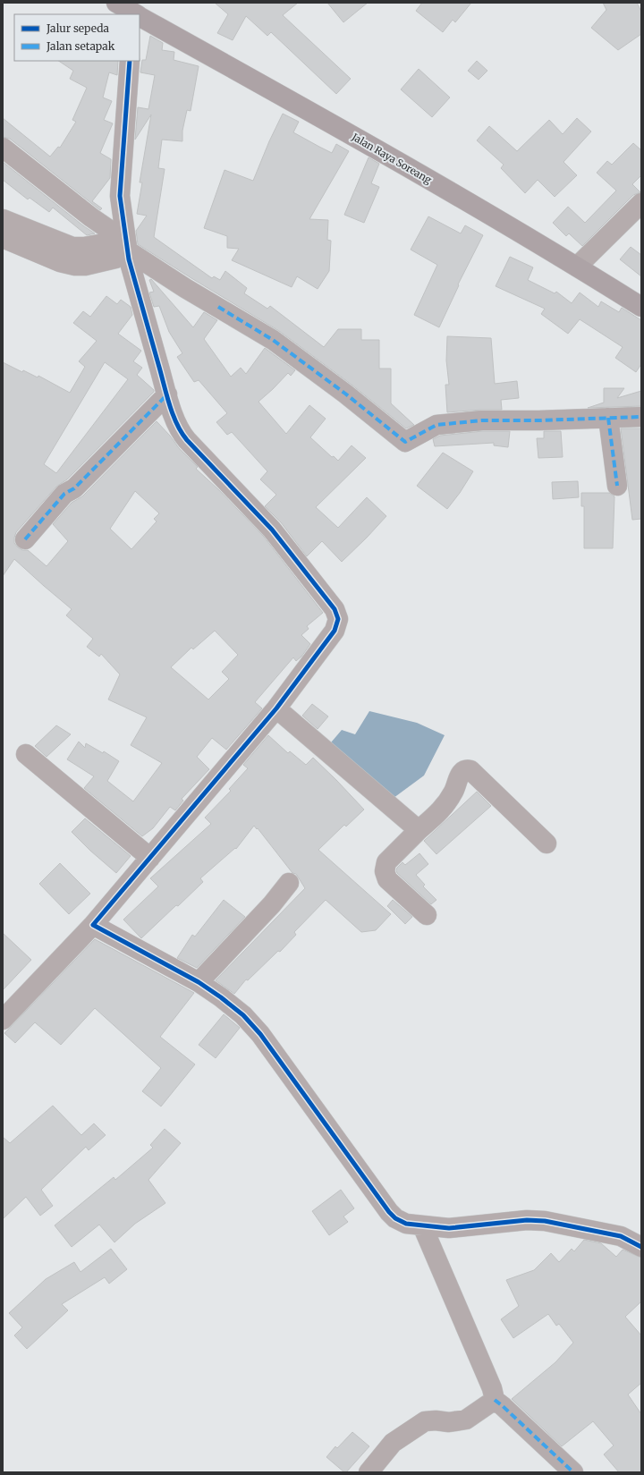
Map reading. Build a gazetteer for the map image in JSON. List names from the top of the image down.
{
  "streets": {
    "main road": ["Jalan Raya Soreang"]
  },
  "legend": ["Jalur sepeda", "Jalan setapak"]
}
